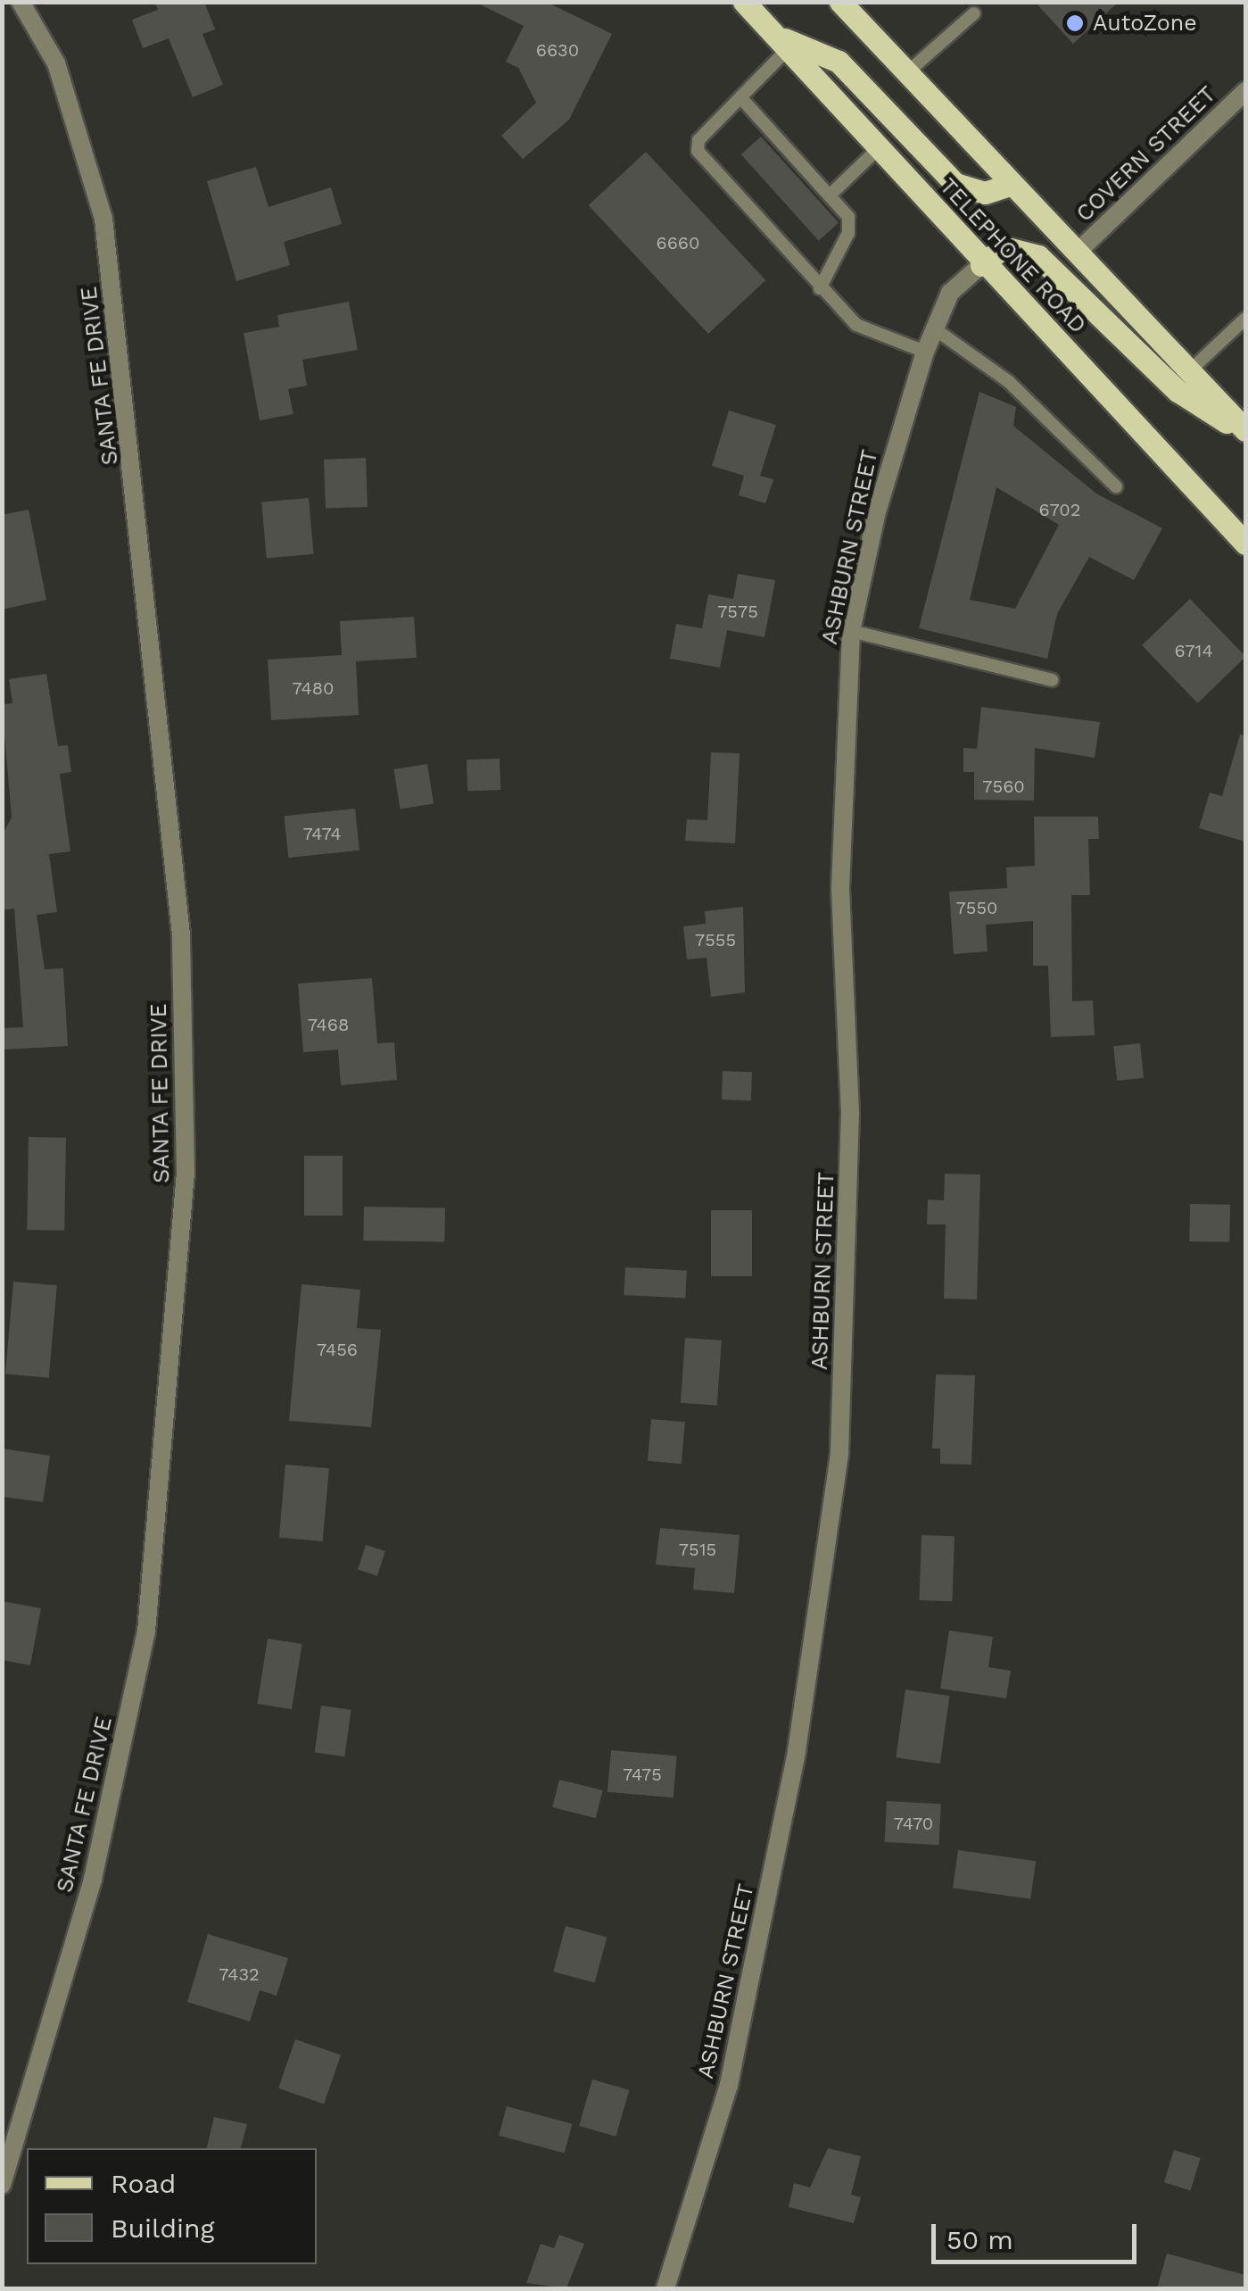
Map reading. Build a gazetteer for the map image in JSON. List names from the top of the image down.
{
  "streets": {
    "main road": ["TELEPHONE ROAD"],
    "street": ["COVERN STREET", "SANTA FE DRIVE", "ASHBURN STREET"]
  },
  "crossings": [
    ["COVERN STREET", "TELEPHONE ROAD"],
    ["TELEPHONE ROAD", "ASHBURN STREET"]
  ],
  "places": ["AutoZone"],
  "house_numbers": [
    "6630",
    "6660",
    "6702",
    "7575",
    "6714",
    "7480",
    "7560",
    "7474",
    "7550",
    "7555",
    "7468",
    "7456",
    "7515",
    "7475",
    "7470",
    "7432"
  ],
  "legend": ["Road", "Building"],
  "scale_bar": "50 m"
}
